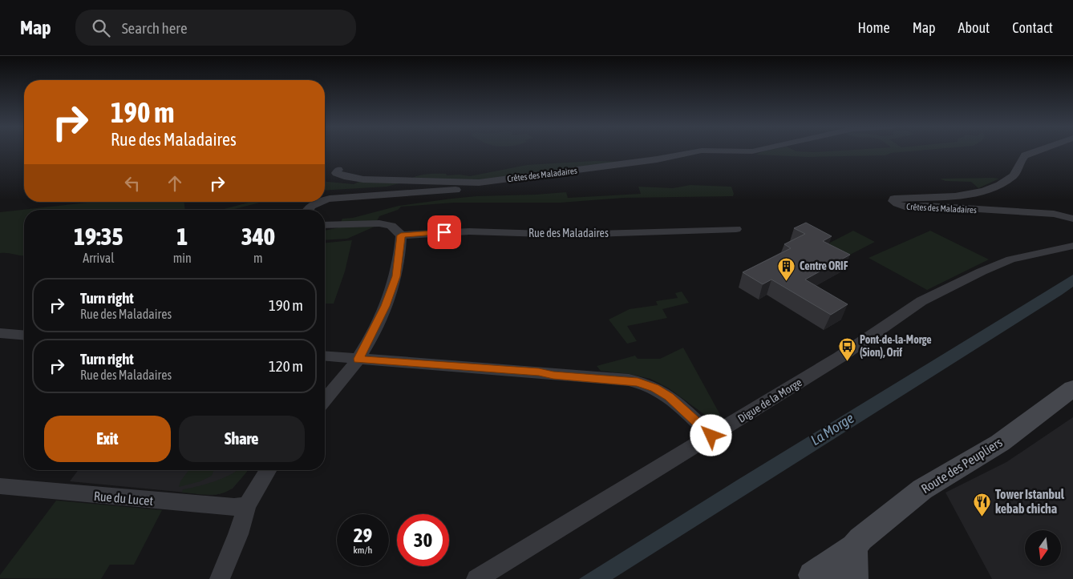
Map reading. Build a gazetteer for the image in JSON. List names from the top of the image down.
{
  "streets": {
    "street": [
      "Crêtes des Maladaires",
      "Rue des Maladaires",
      "Digue de la Morge",
      "Route des Peupliers",
      "Rue du Lucet"
    ]
  },
  "water": ["La Morge"],
  "places": {
    "building": ["Centre ORIF"],
    "bus stop": ["Pont-de-la-Morge (Sion), Orif"],
    "restaurant": ["Tower Istanbul kebab chicha"]
  },
  "north": "bottom",
  "page": {
    "header": "Map",
    "search": "Search here",
    "nav": [
      "Home",
      "Map",
      "About",
      "Contact"
    ],
    "turn": ["190 m", "Rue des Maladaires"],
    "eta": [
      "19:35",
      "Arrival",
      "1",
      "min",
      "340",
      "m"
    ],
    "list": [
      {
        "name": "Turn right",
        "note": "Rue des Maladaires",
        "value": "190 m"
      },
      {
        "name": "Turn right",
        "note": "Rue des Maladaires",
        "value": "120 m"
      }
    ],
    "buttons": ["Exit", "Share"],
    "speed": "29 km/h",
    "limit": "30"
  }
}
